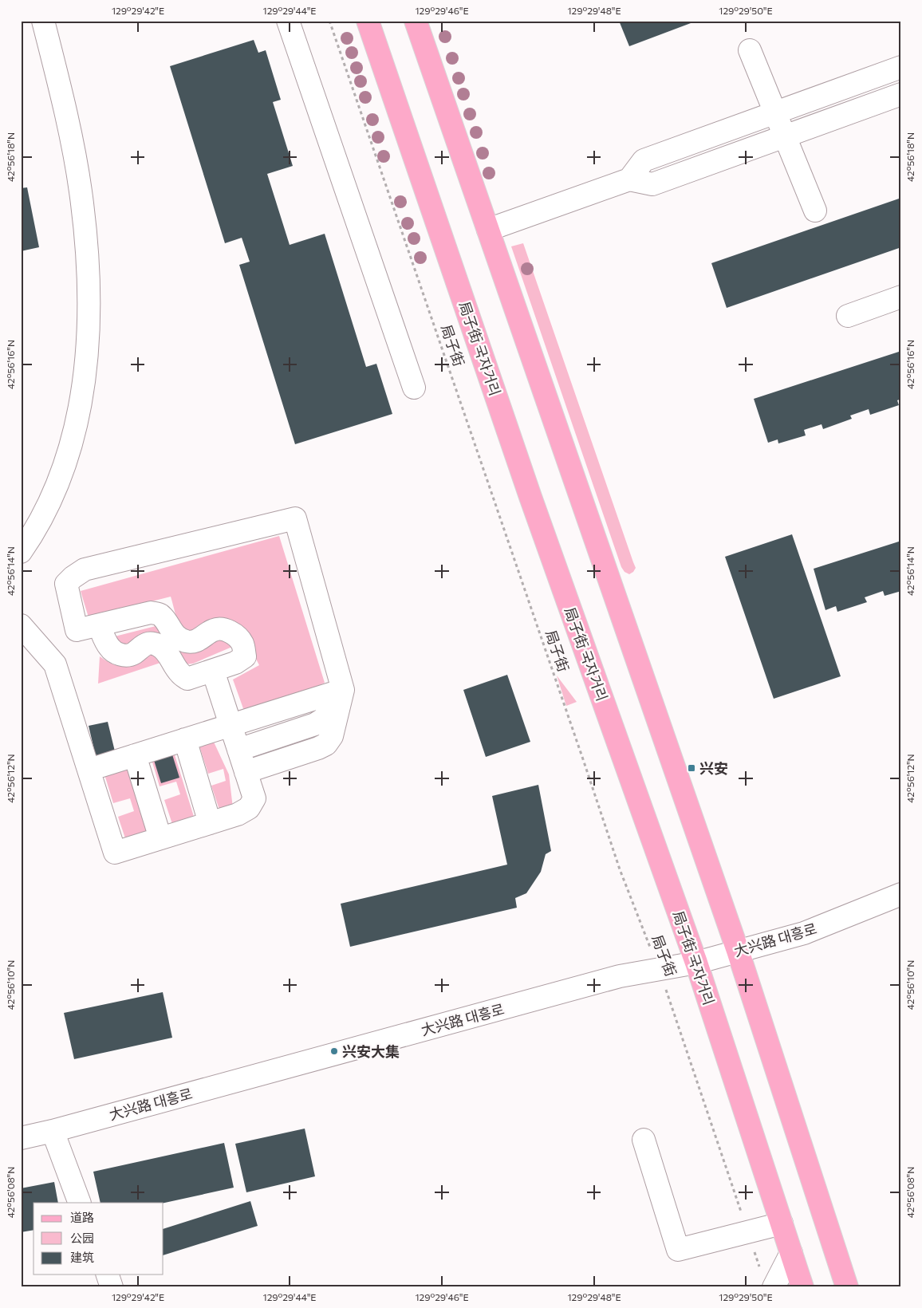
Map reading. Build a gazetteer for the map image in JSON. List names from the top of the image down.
{
  "streets": {
    "main road": ["局子街 국자거리"],
    "street": ["大兴路 대흥로"],
    "path": ["局子街"]
  },
  "crossings": [
    ["局子街", "大兴路 대흥로"],
    ["局子街 국자거리", "大兴路 대흥로"]
  ],
  "places": {
    "transit": ["兴安"],
    "other": ["兴安大集"]
  },
  "legend": ["道路", "公园", "建筑"],
  "coordinates": [
    "129°29'42\"E",
    "129°29'44\"E",
    "129°29'46\"E",
    "129°29'48\"E",
    "129°29'50\"E",
    "42°56'18\"N",
    "42°56'16\"N",
    "42°56'14\"N",
    "42°56'12\"N",
    "42°56'10\"N",
    "42°56'08\"N"
  ]
}
